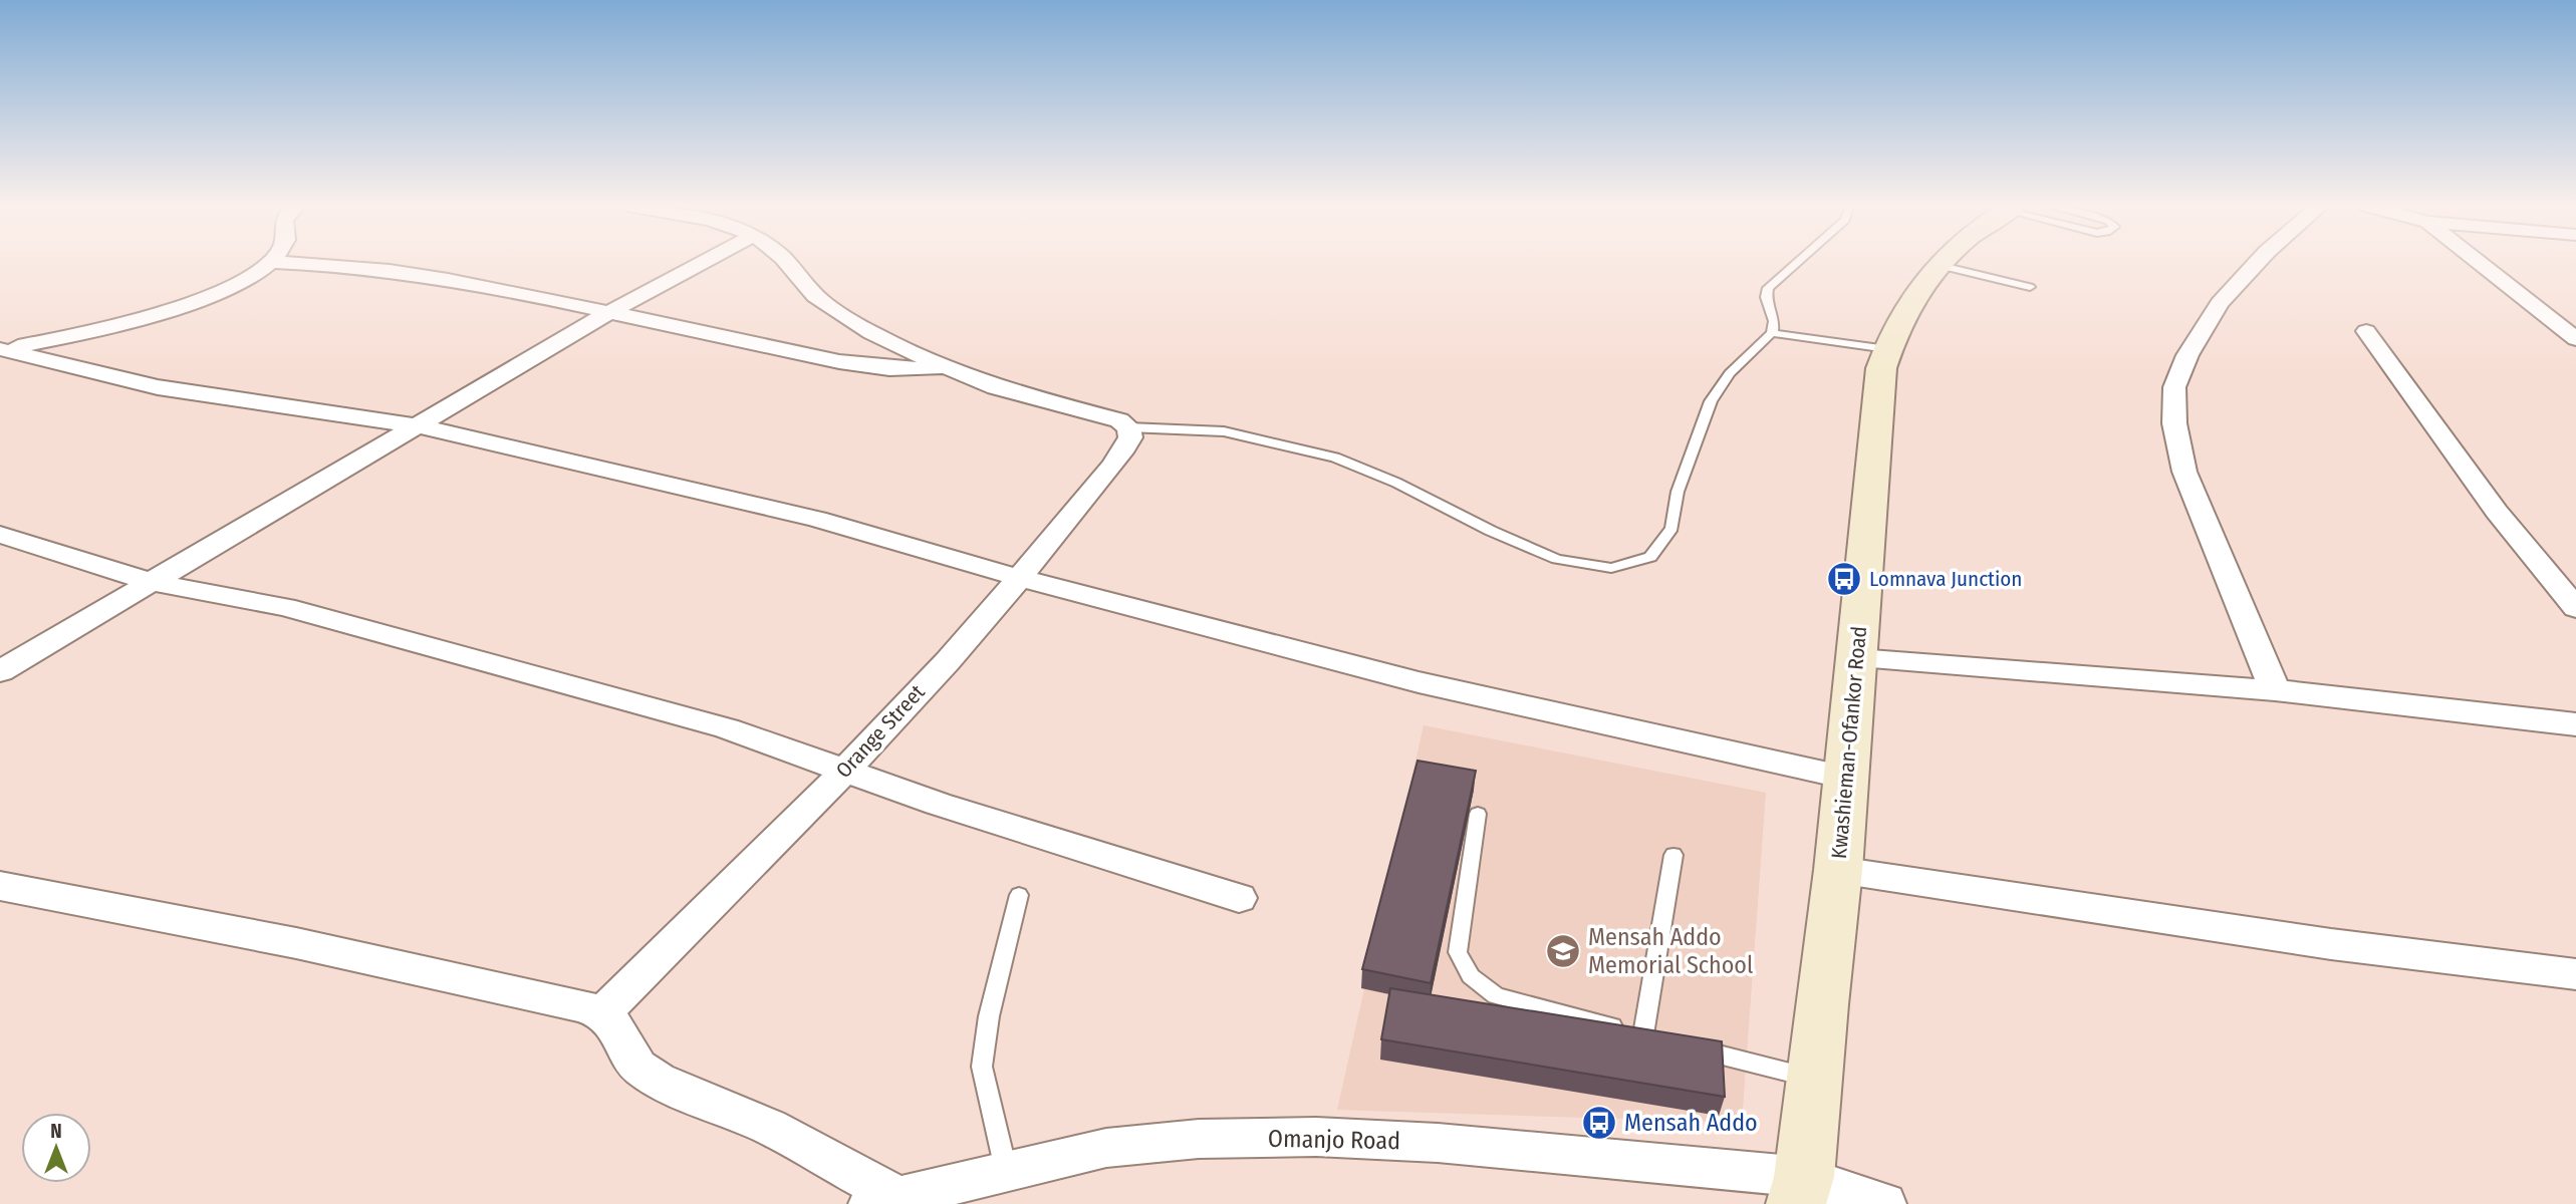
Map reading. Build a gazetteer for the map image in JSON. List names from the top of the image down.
{
  "streets": {
    "main road": ["Kwashieman-Ofankor Road"],
    "street": ["Orange Street", "Omanjo Road"]
  },
  "crossings": [
    ["Kwashieman-Ofankor Road", "Omanjo Road"]
  ],
  "places": {
    "bus stop": ["Lomnava Junction", "Mensah Addo"],
    "school or university": ["Mensah Addo Memorial School"]
  },
  "north": "top"
}
